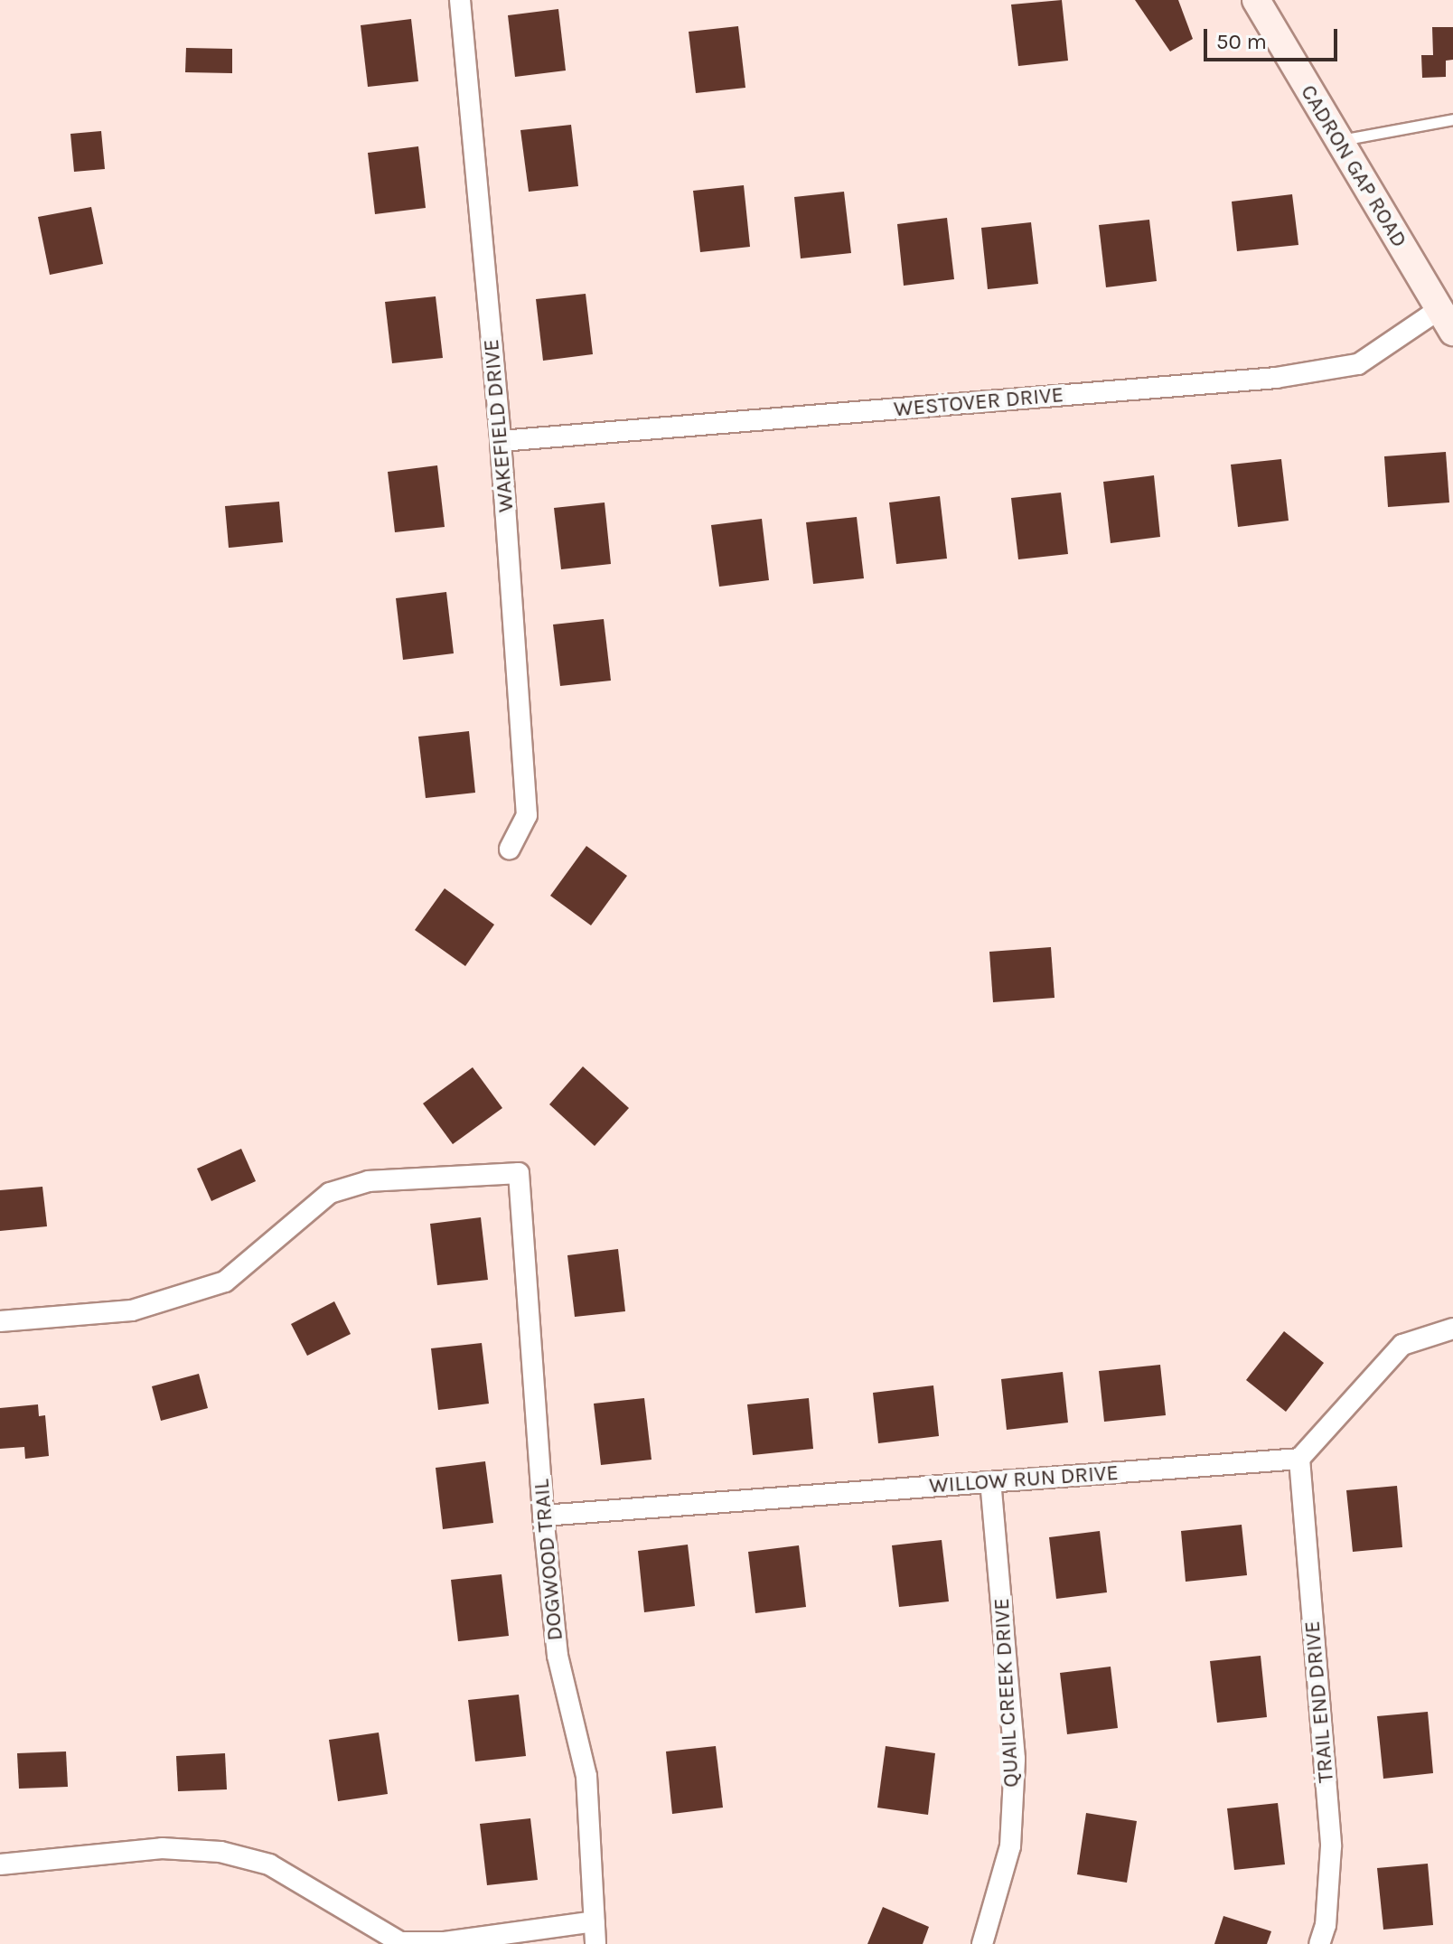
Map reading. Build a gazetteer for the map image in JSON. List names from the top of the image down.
{
  "streets": {
    "street": [
      "CADRON GAP ROAD",
      "WESTOVER DRIVE",
      "WAKEFIELD DRIVE",
      "WILLOW RUN DRIVE",
      "DOGWOOD TRAIL",
      "QUAIL CREEK DRIVE",
      "TRAIL END DRIVE"
    ]
  },
  "crossings": [
    ["CADRON GAP ROAD", "WESTOVER DRIVE"],
    ["WESTOVER DRIVE", "WAKEFIELD DRIVE"],
    ["WILLOW RUN DRIVE", "DOGWOOD TRAIL"],
    ["WILLOW RUN DRIVE", "QUAIL CREEK DRIVE"],
    ["WILLOW RUN DRIVE", "TRAIL END DRIVE"]
  ],
  "scale_bar": "50 m"
}
